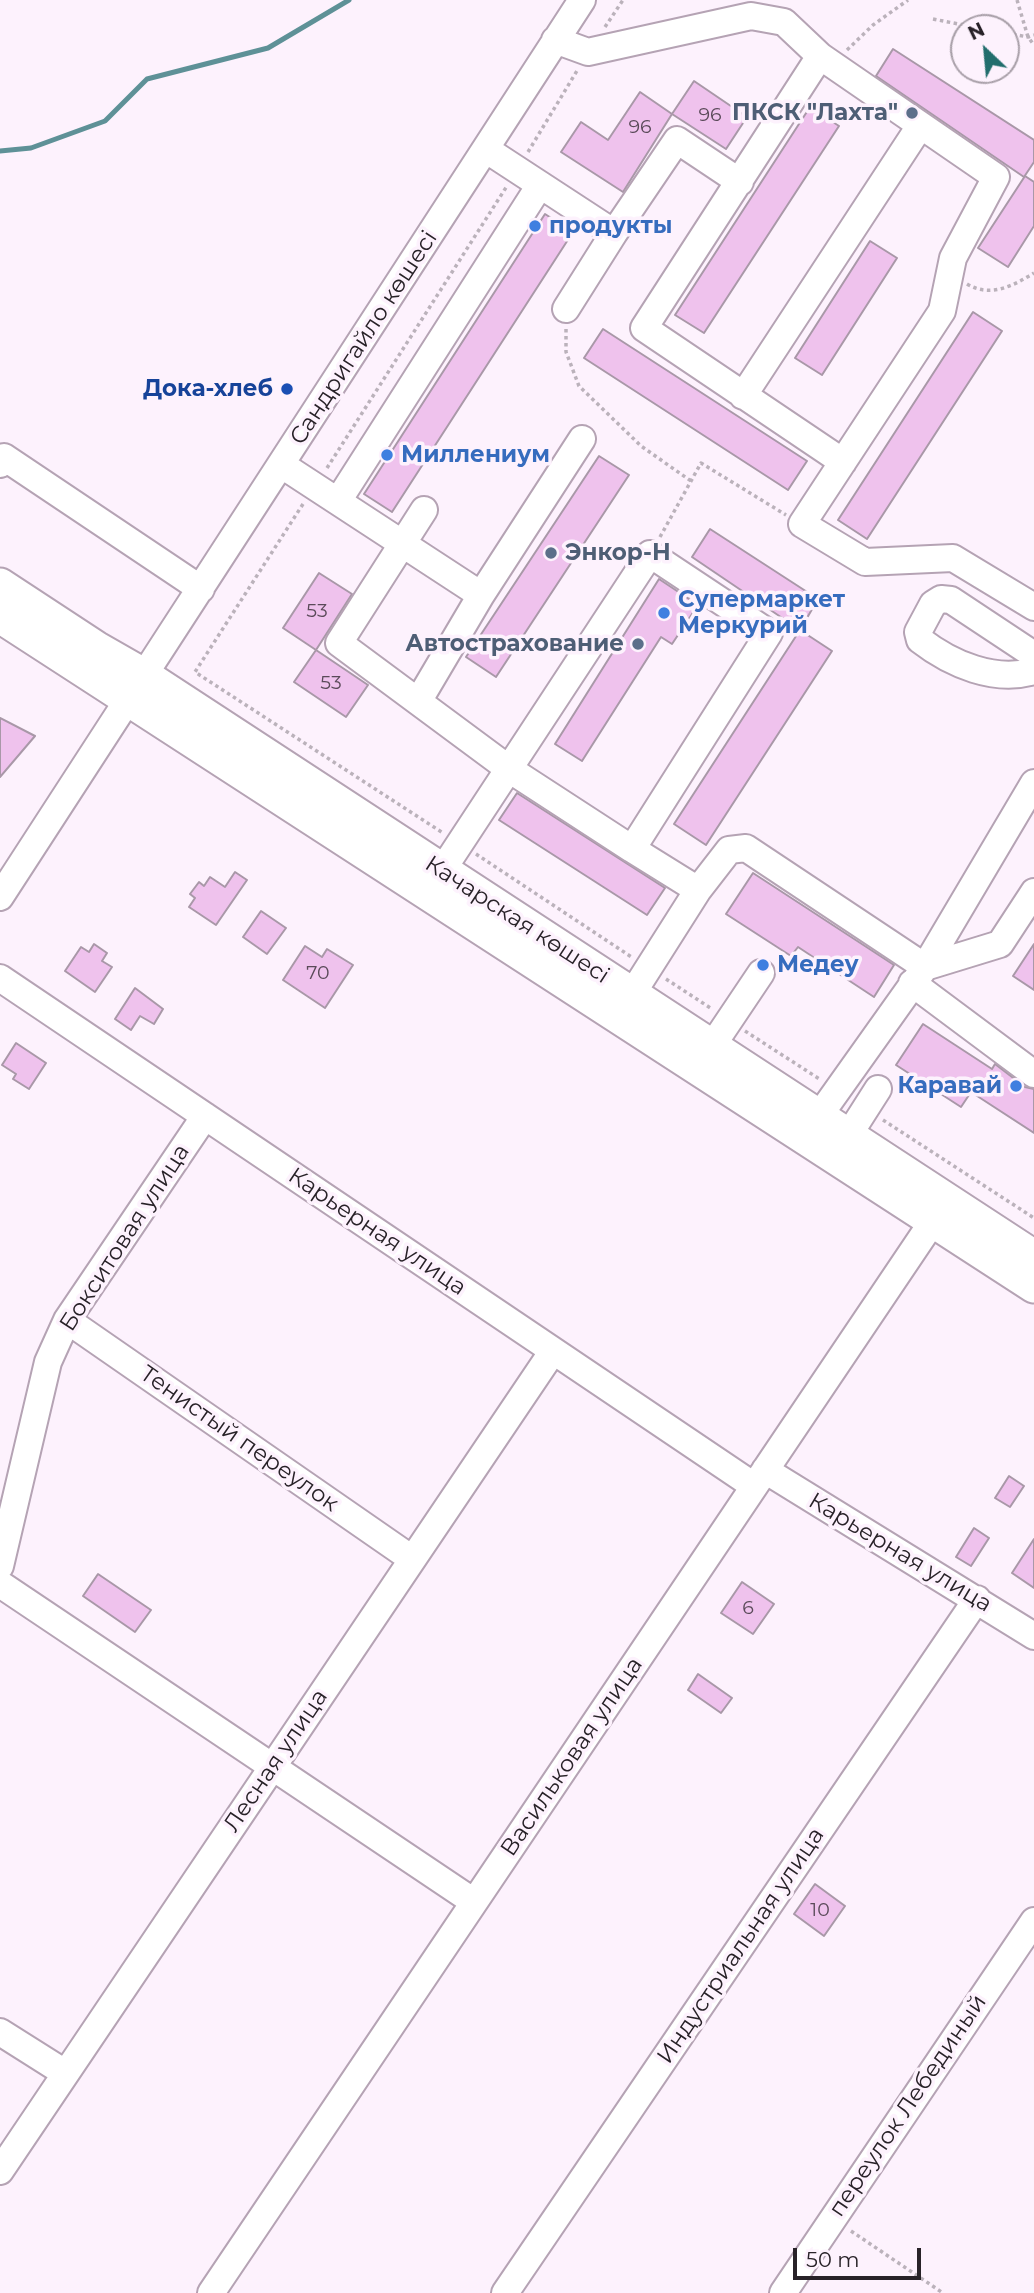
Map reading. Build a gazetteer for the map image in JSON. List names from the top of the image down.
{
  "streets": {
    "main road": ["Качарская көшесі"],
    "street": [
      "Сандригайло көшесі",
      "Карьерная улица",
      "Бокситовая улица",
      "Тенистый переулок",
      "Васильковая улица",
      "Лесная улица",
      "Индустриальная улица",
      "переулок Лебединый"
    ]
  },
  "crossings": [
    ["Сандригайло көшесі", "Качарская көшесі"],
    ["Качарская көшесі", "Васильковая улица"],
    ["Карьерная улица", "Бокситовая улица"],
    ["Карьерная улица", "Васильковая улица"],
    ["Карьерная улица", "Лесная улица"],
    ["Карьерная улица", "Индустриальная улица"],
    ["Бокситовая улица", "Тенистый переулок"],
    ["Тенистый переулок", "Лесная улица"]
  ],
  "places": [
    "ПКСК \"Лахта\"",
    "продукты",
    "Дока-хлеб",
    "Миллениум",
    "Энкор-Н",
    "Супермаркет Меркурий",
    "Автострахование",
    "Медеу",
    "Каравай"
  ],
  "house_numbers": [
    "96",
    "96",
    "53",
    "53",
    "70",
    "6",
    "10"
  ],
  "scale_bar": "50 m",
  "north": "top left"
}
